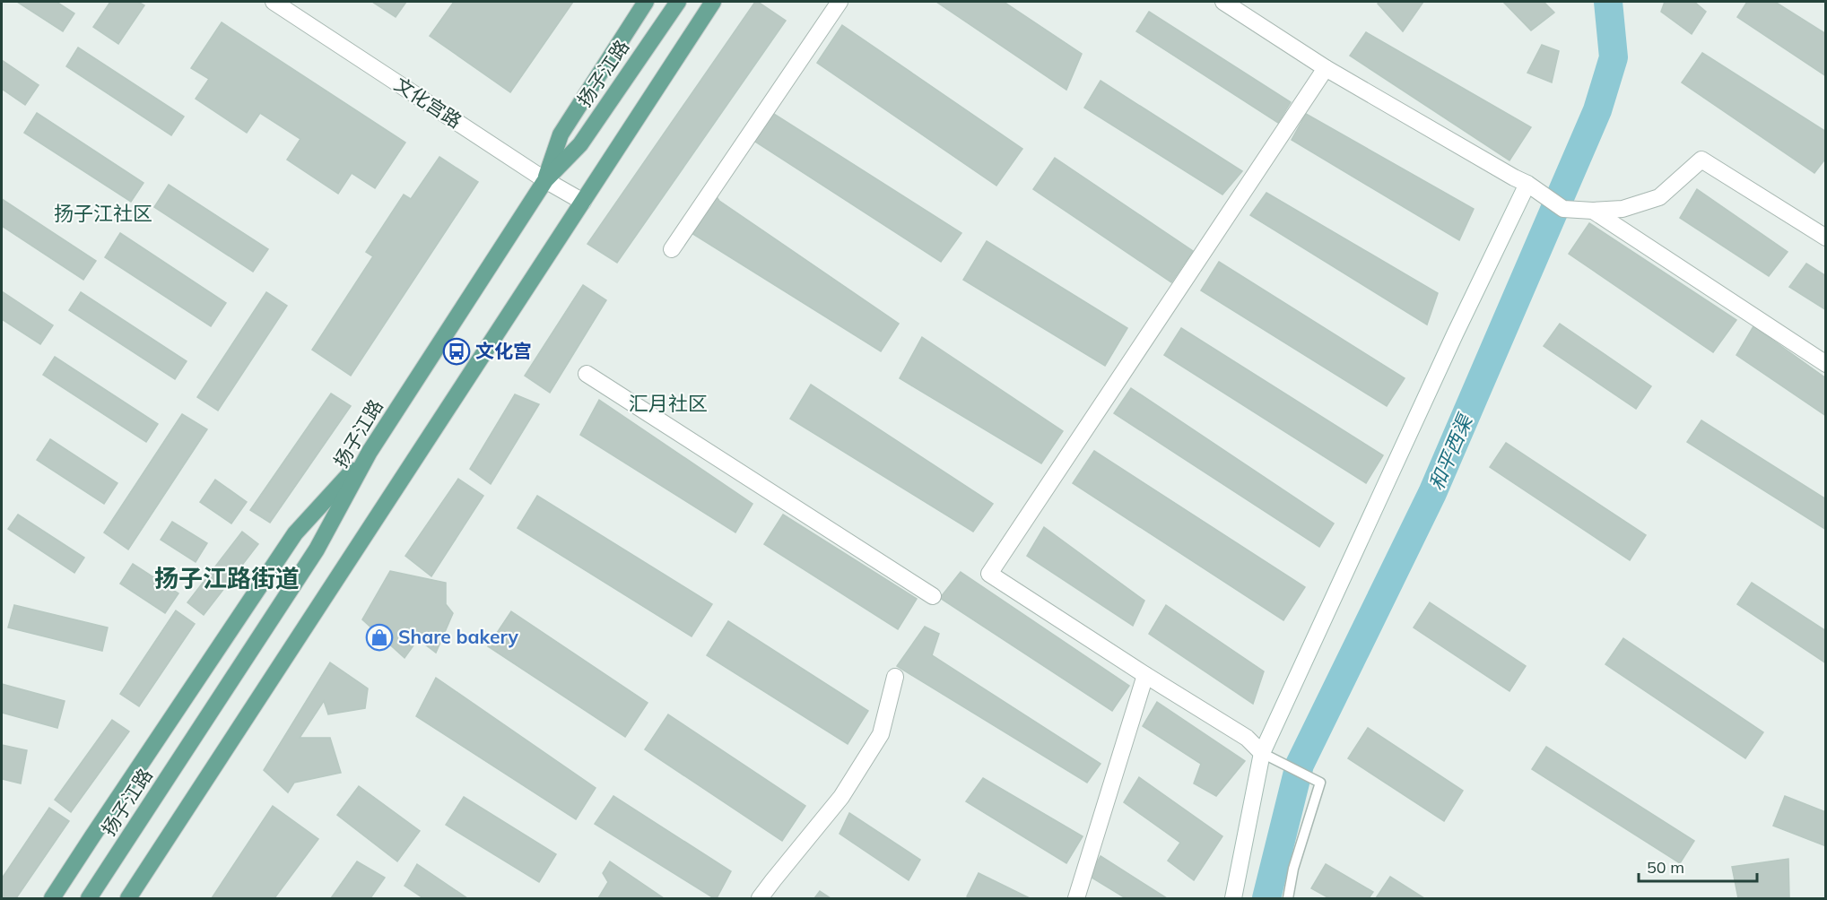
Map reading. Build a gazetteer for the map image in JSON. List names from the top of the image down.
{
  "streets": {
    "main road": ["扬子江路"],
    "street": ["文化宫路"]
  },
  "crossings": [
    ["扬子江路", "文化宫路"]
  ],
  "districts": ["扬子江社区", "汇月社区", "扬子江路街道"],
  "water": ["和平西渠"],
  "places": {
    "bus stop": ["文化宫"],
    "shop": ["Share bakery"]
  },
  "scale_bar": "50 m"
}
